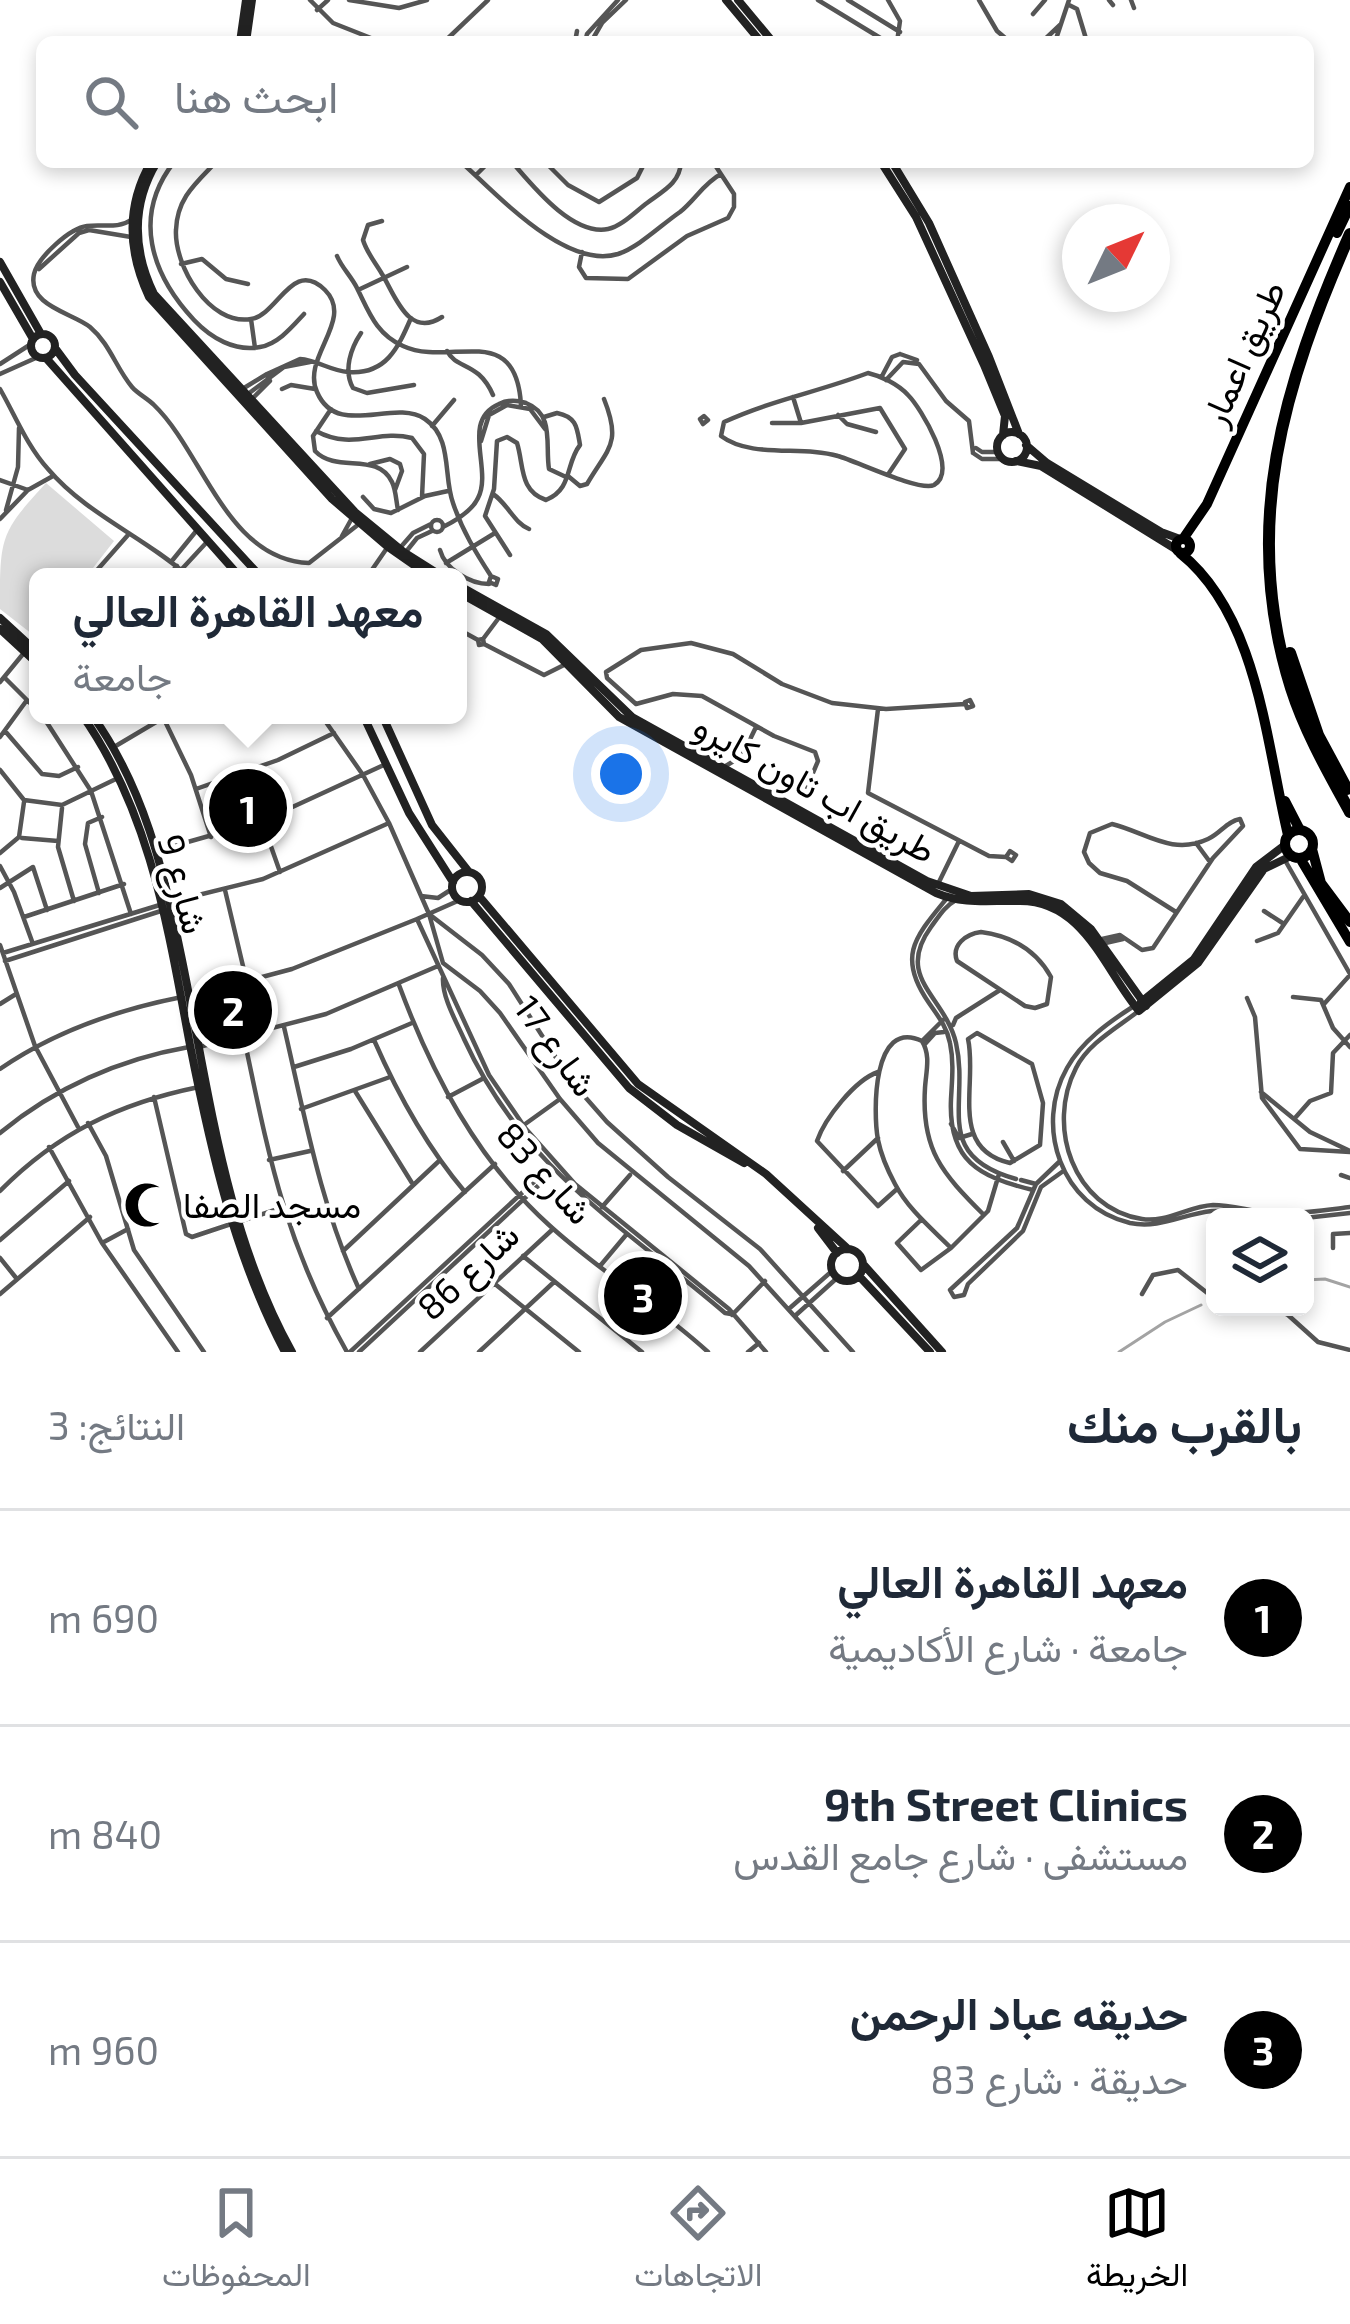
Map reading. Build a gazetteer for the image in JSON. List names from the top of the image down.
{
  "streets": {
    "main road": ["طريق اعمار"],
    "street": [
      "طريق اب تاون كايرو",
      "شارع 9",
      "شارع 17",
      "شارع 83",
      "شارع 86"
    ]
  },
  "crossings": [
    ["شارع 83", "شارع 86"]
  ],
  "places": {
    "mosque": ["مسجد الصفا"]
  },
  "north": "top right",
  "page": {
    "search": "ابحث هنا",
    "popup": ["معهد القاهرة العالي", "جامعة"],
    "pins": ["1", "2", "3"],
    "heading": ["بالقرب منك", "النتائج: 3"],
    "list": [
      {
        "mark": "1",
        "name": "معهد القاهرة العالي",
        "note": "جامعة · شارع الأكاديمية",
        "value": "690 m"
      },
      {
        "mark": "2",
        "name": "9th Street Clinics",
        "note": "مستشفى · شارع جامع القدس",
        "value": "840 m"
      },
      {
        "mark": "3",
        "name": "حديقه عباد الرحمن",
        "note": "حديقة · شارع 83",
        "value": "960 m"
      }
    ],
    "nav": ["الخريطة", "الاتجاهات", "المحفوظات"]
  }
}
